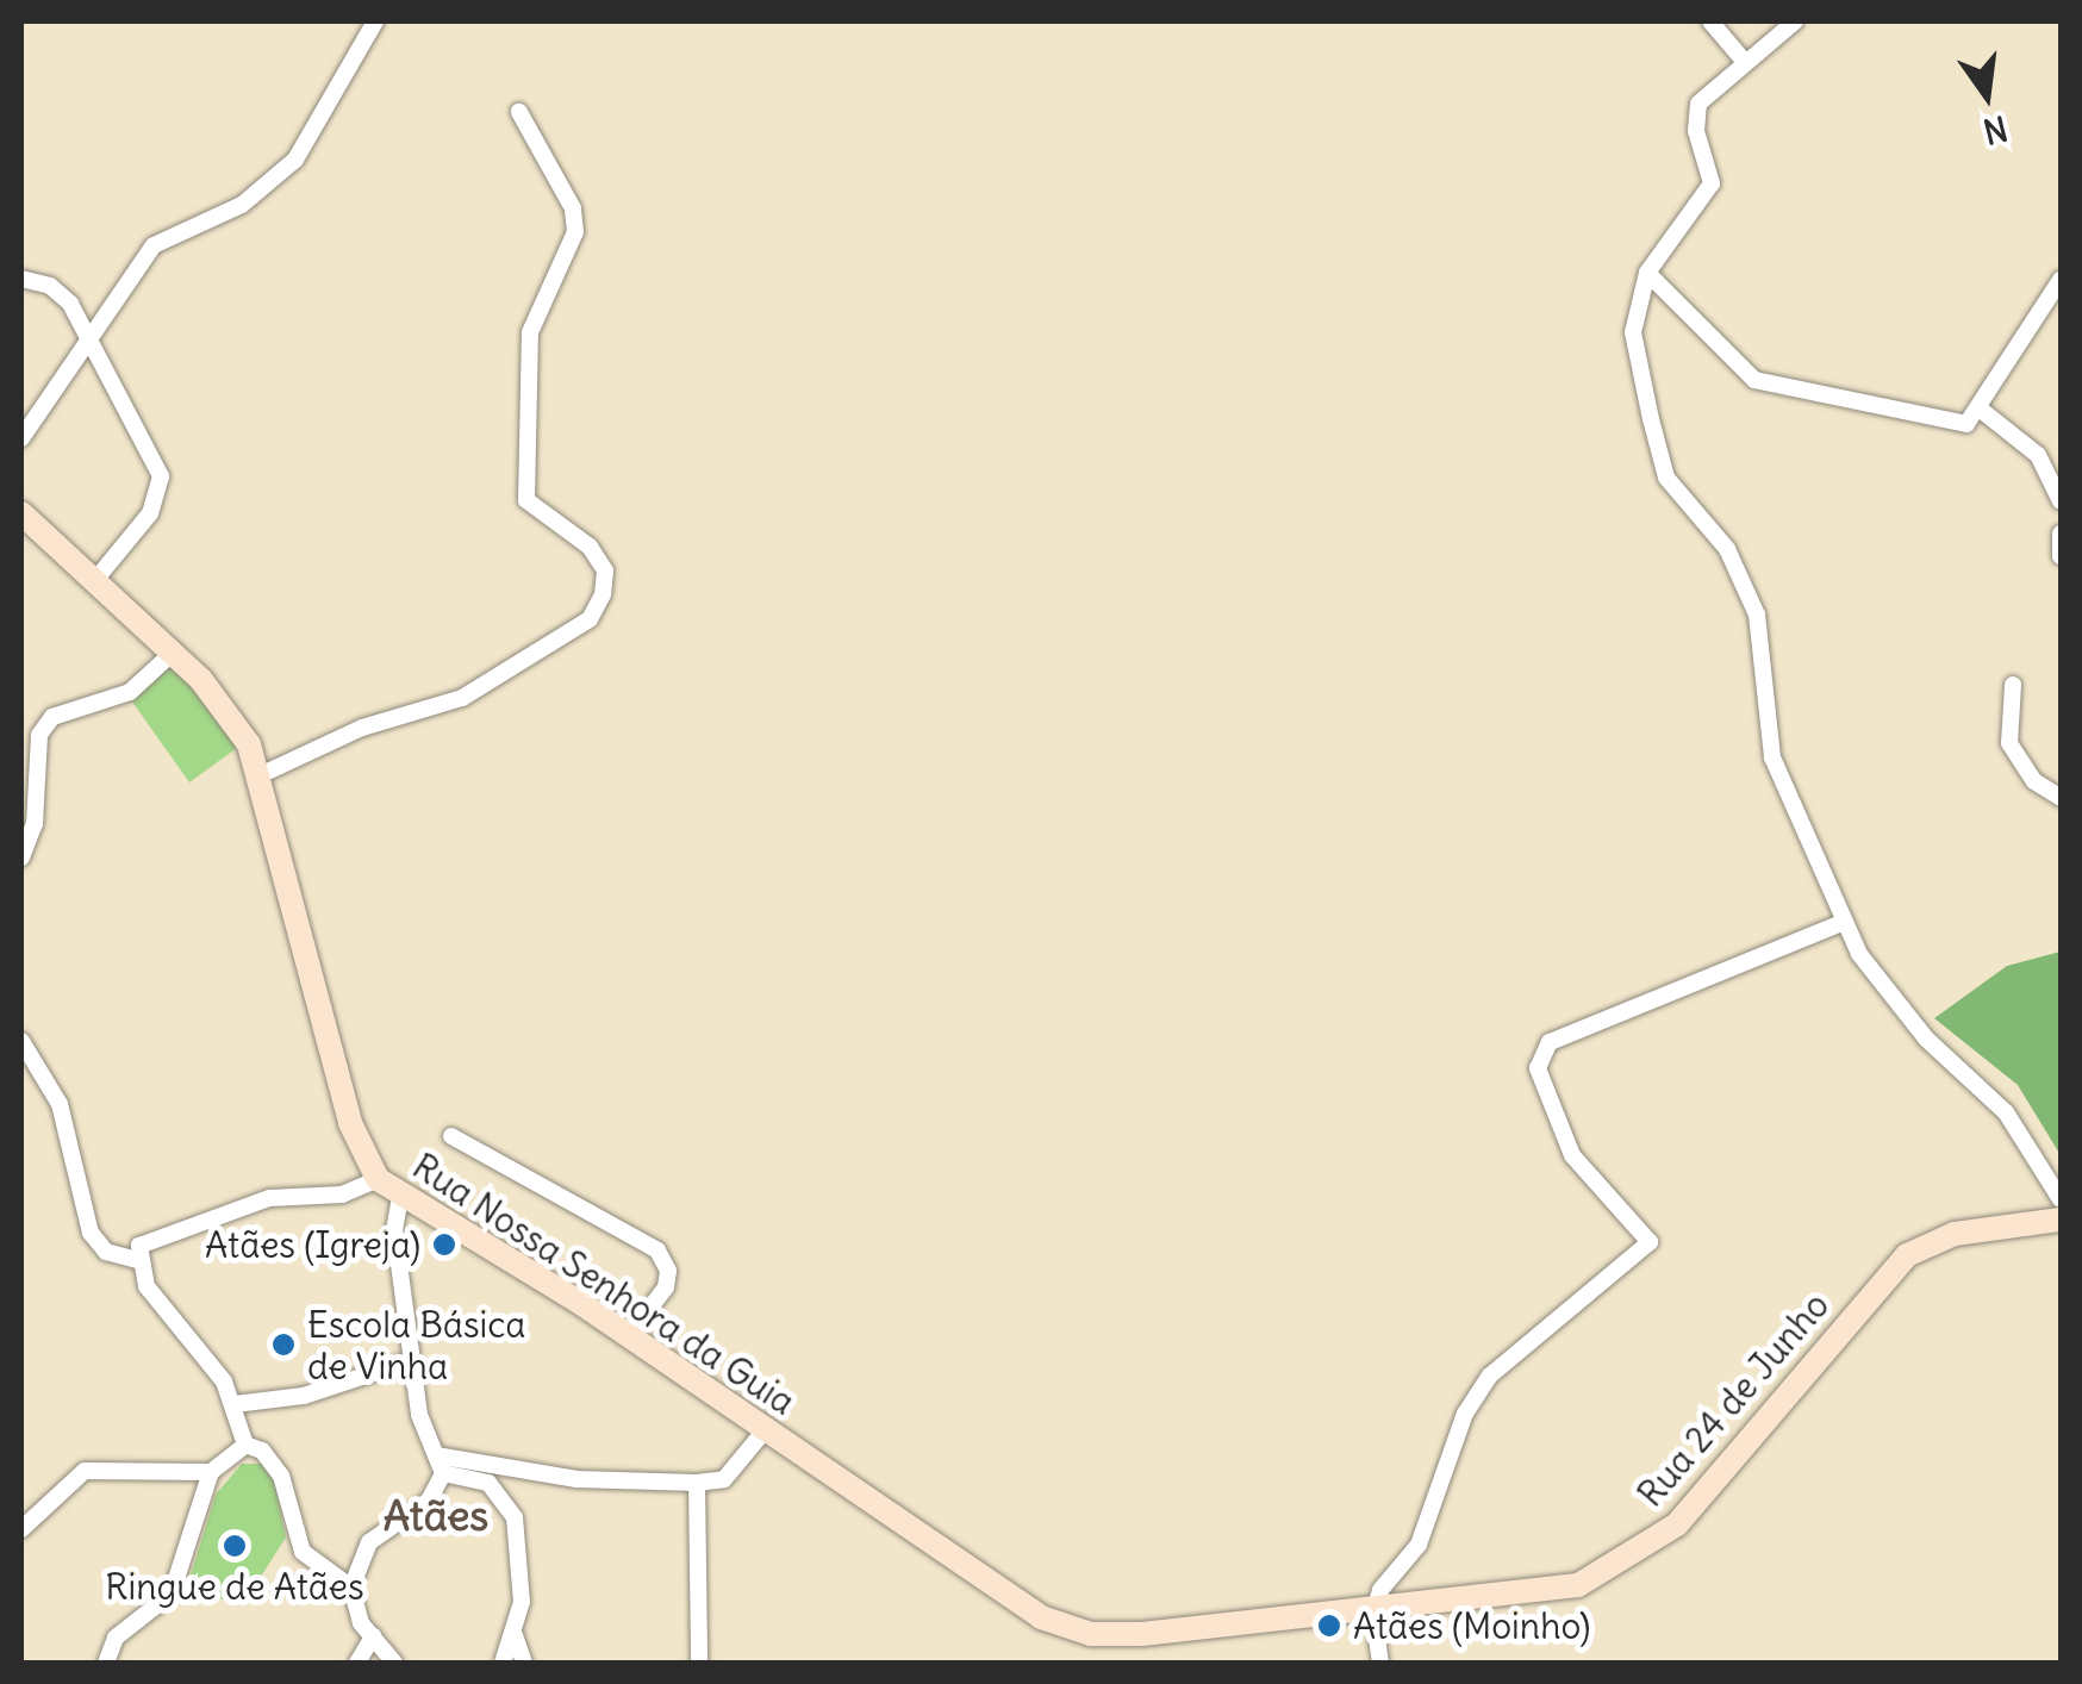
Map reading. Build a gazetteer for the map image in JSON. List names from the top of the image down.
{
  "streets": {
    "main road": ["Rua Nossa Senhora da Guia", "Rua 24 de Junho"]
  },
  "crossings": [
    ["Rua Nossa Senhora da Guia", "Rua 24 de Junho"]
  ],
  "districts": ["Atães"],
  "places": [
    "Atães (Igreja)",
    "Escola Básica de Vinha",
    "Ringue de Atães",
    "Atães (Moinho)"
  ],
  "north": "bottom"
}
